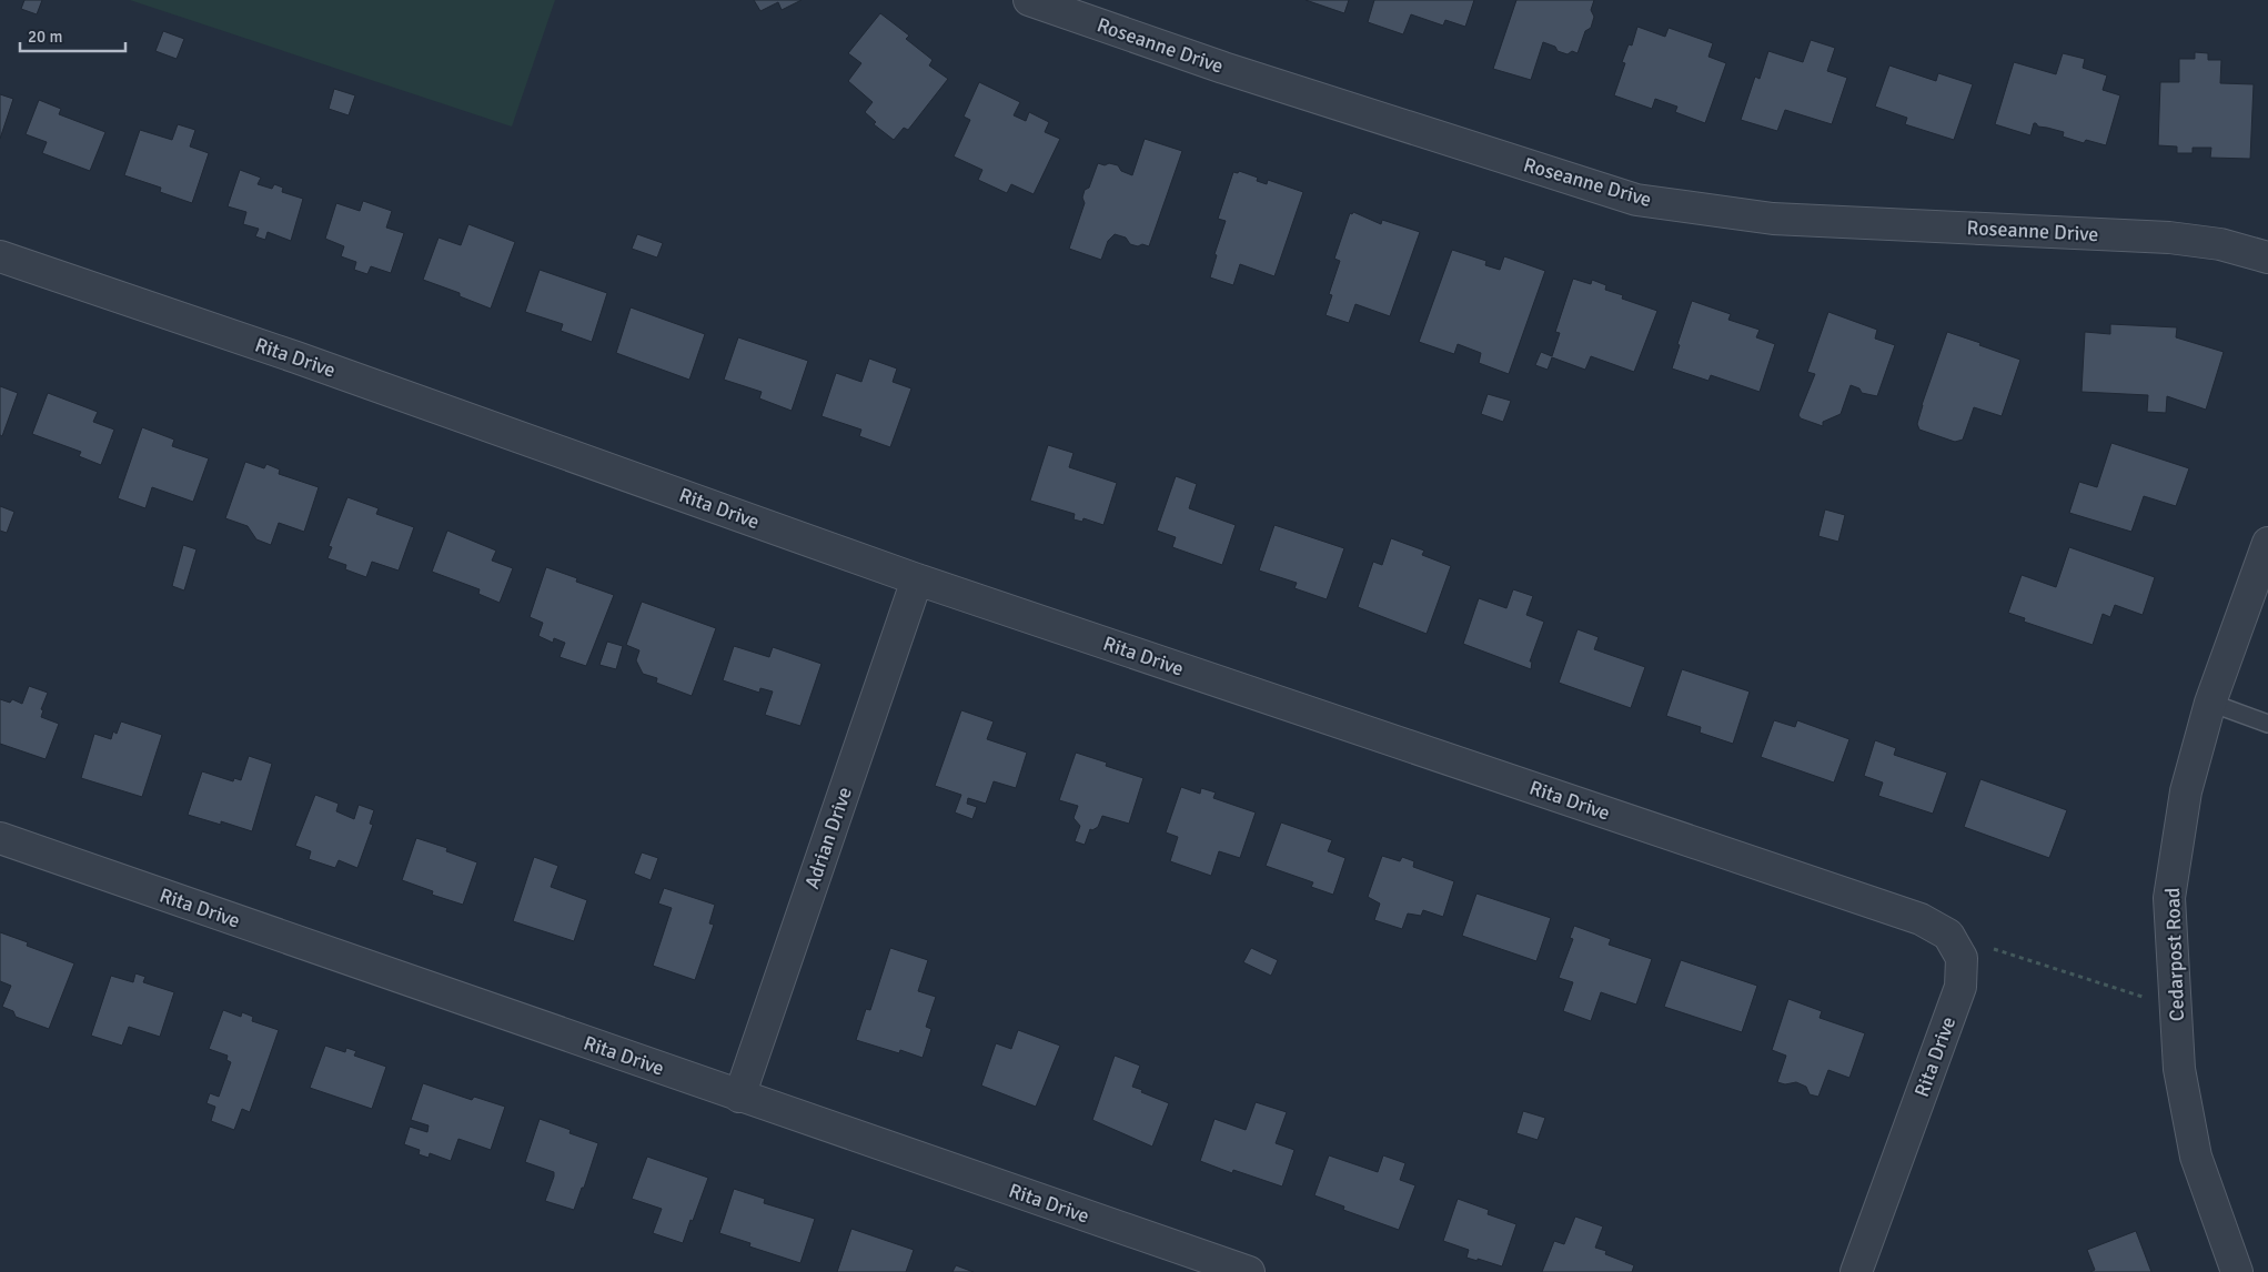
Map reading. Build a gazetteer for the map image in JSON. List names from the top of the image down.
{
  "streets": {
    "street": [
      "Roseanne Drive",
      "Rita Drive",
      "Adrian Drive",
      "Cedarpost Road"
    ]
  },
  "crossings": [
    ["Rita Drive", "Adrian Drive"]
  ],
  "scale_bar": "20 m"
}
